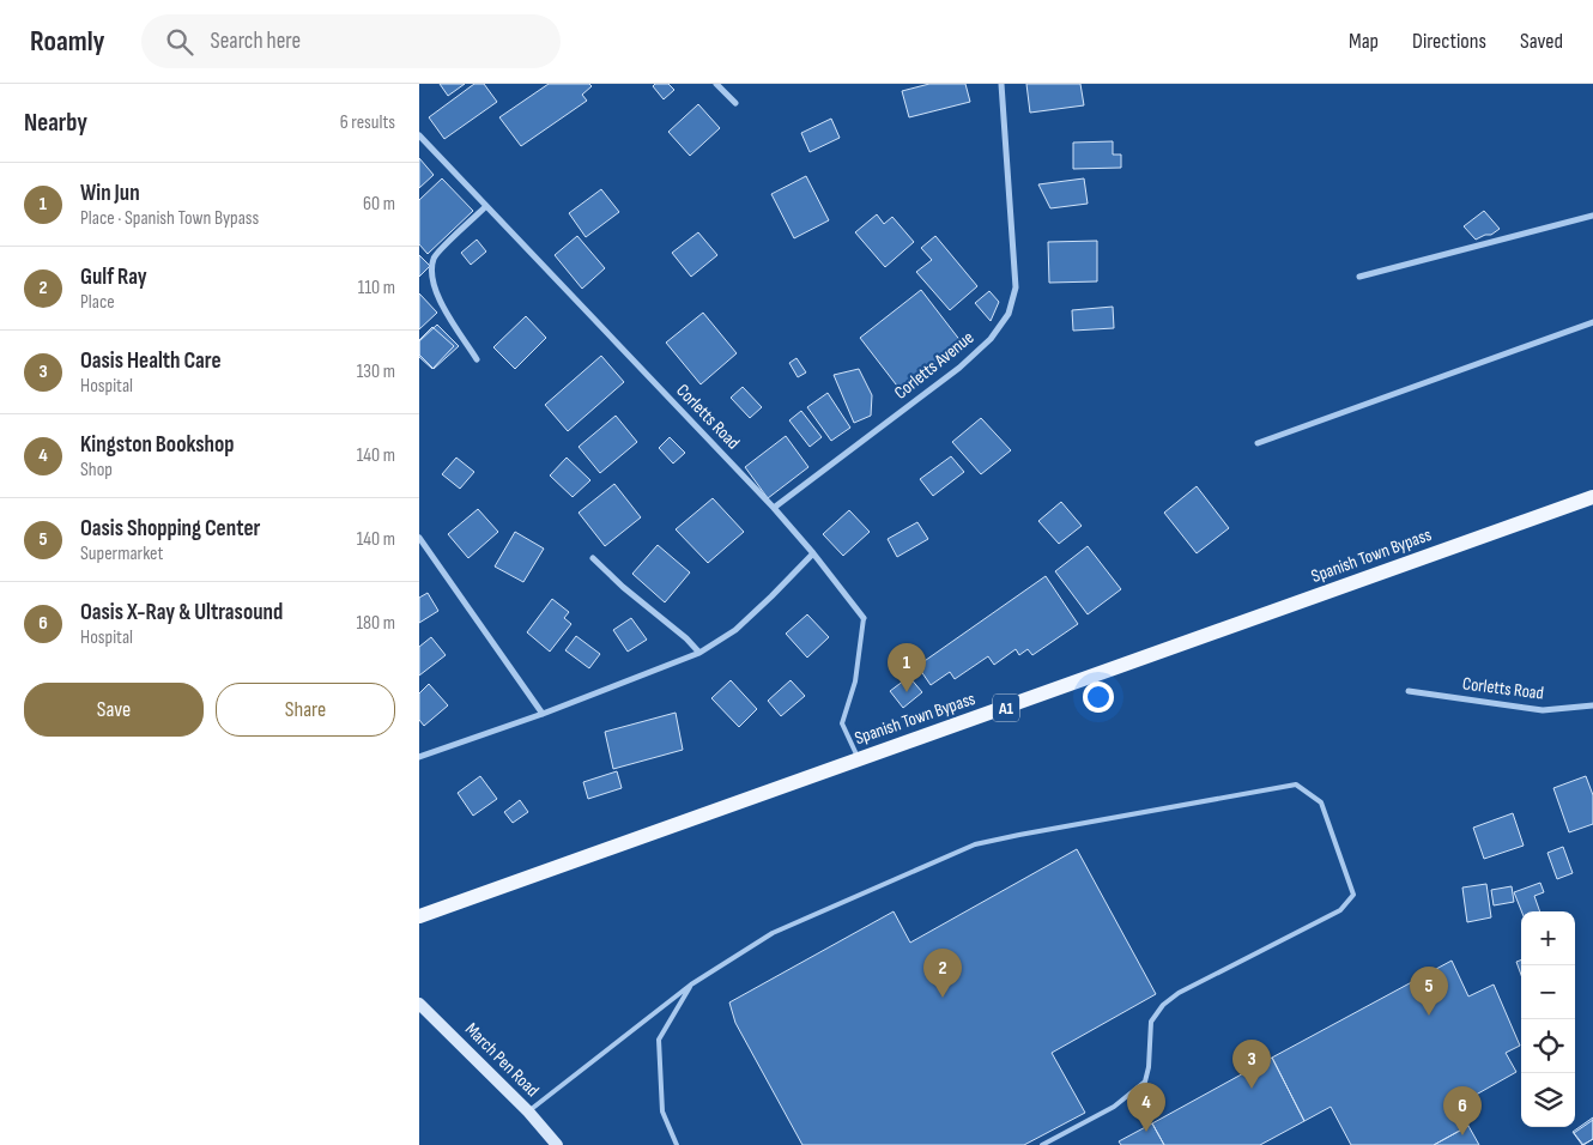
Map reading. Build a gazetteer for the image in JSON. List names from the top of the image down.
{
  "streets": {
    "main road": ["Spanish Town Bypass", "A1"],
    "street": ["Corletts Avenue", "Corletts Road", "March Pen Road"]
  },
  "crossings": [
    ["Corletts Avenue", "Corletts Road"],
    ["Corletts Road", "Spanish Town Bypass"]
  ],
  "page": {
    "header": "Roamly",
    "search": "Search here",
    "nav": ["Map", "Directions", "Saved"],
    "heading": ["Nearby", "6 results"],
    "list": [
      {
        "mark": "1",
        "name": "Win Jun",
        "note": "Place · Spanish Town Bypass",
        "value": "60 m"
      },
      {
        "mark": "2",
        "name": "Gulf Ray",
        "note": "Place",
        "value": "110 m"
      },
      {
        "mark": "3",
        "name": "Oasis Health Care",
        "note": "Hospital",
        "value": "130 m"
      },
      {
        "mark": "4",
        "name": "Kingston Bookshop",
        "note": "Shop",
        "value": "140 m"
      },
      {
        "mark": "5",
        "name": "Oasis Shopping Center",
        "note": "Supermarket",
        "value": "140 m"
      },
      {
        "mark": "6",
        "name": "Oasis X-Ray & Ultrasound",
        "note": "Hospital",
        "value": "180 m"
      }
    ],
    "pins": [
      "1",
      "2",
      "5",
      "3",
      "4",
      "6"
    ],
    "buttons": ["Save", "Share"],
    "map_buttons": ["+", "−"]
  }
}
